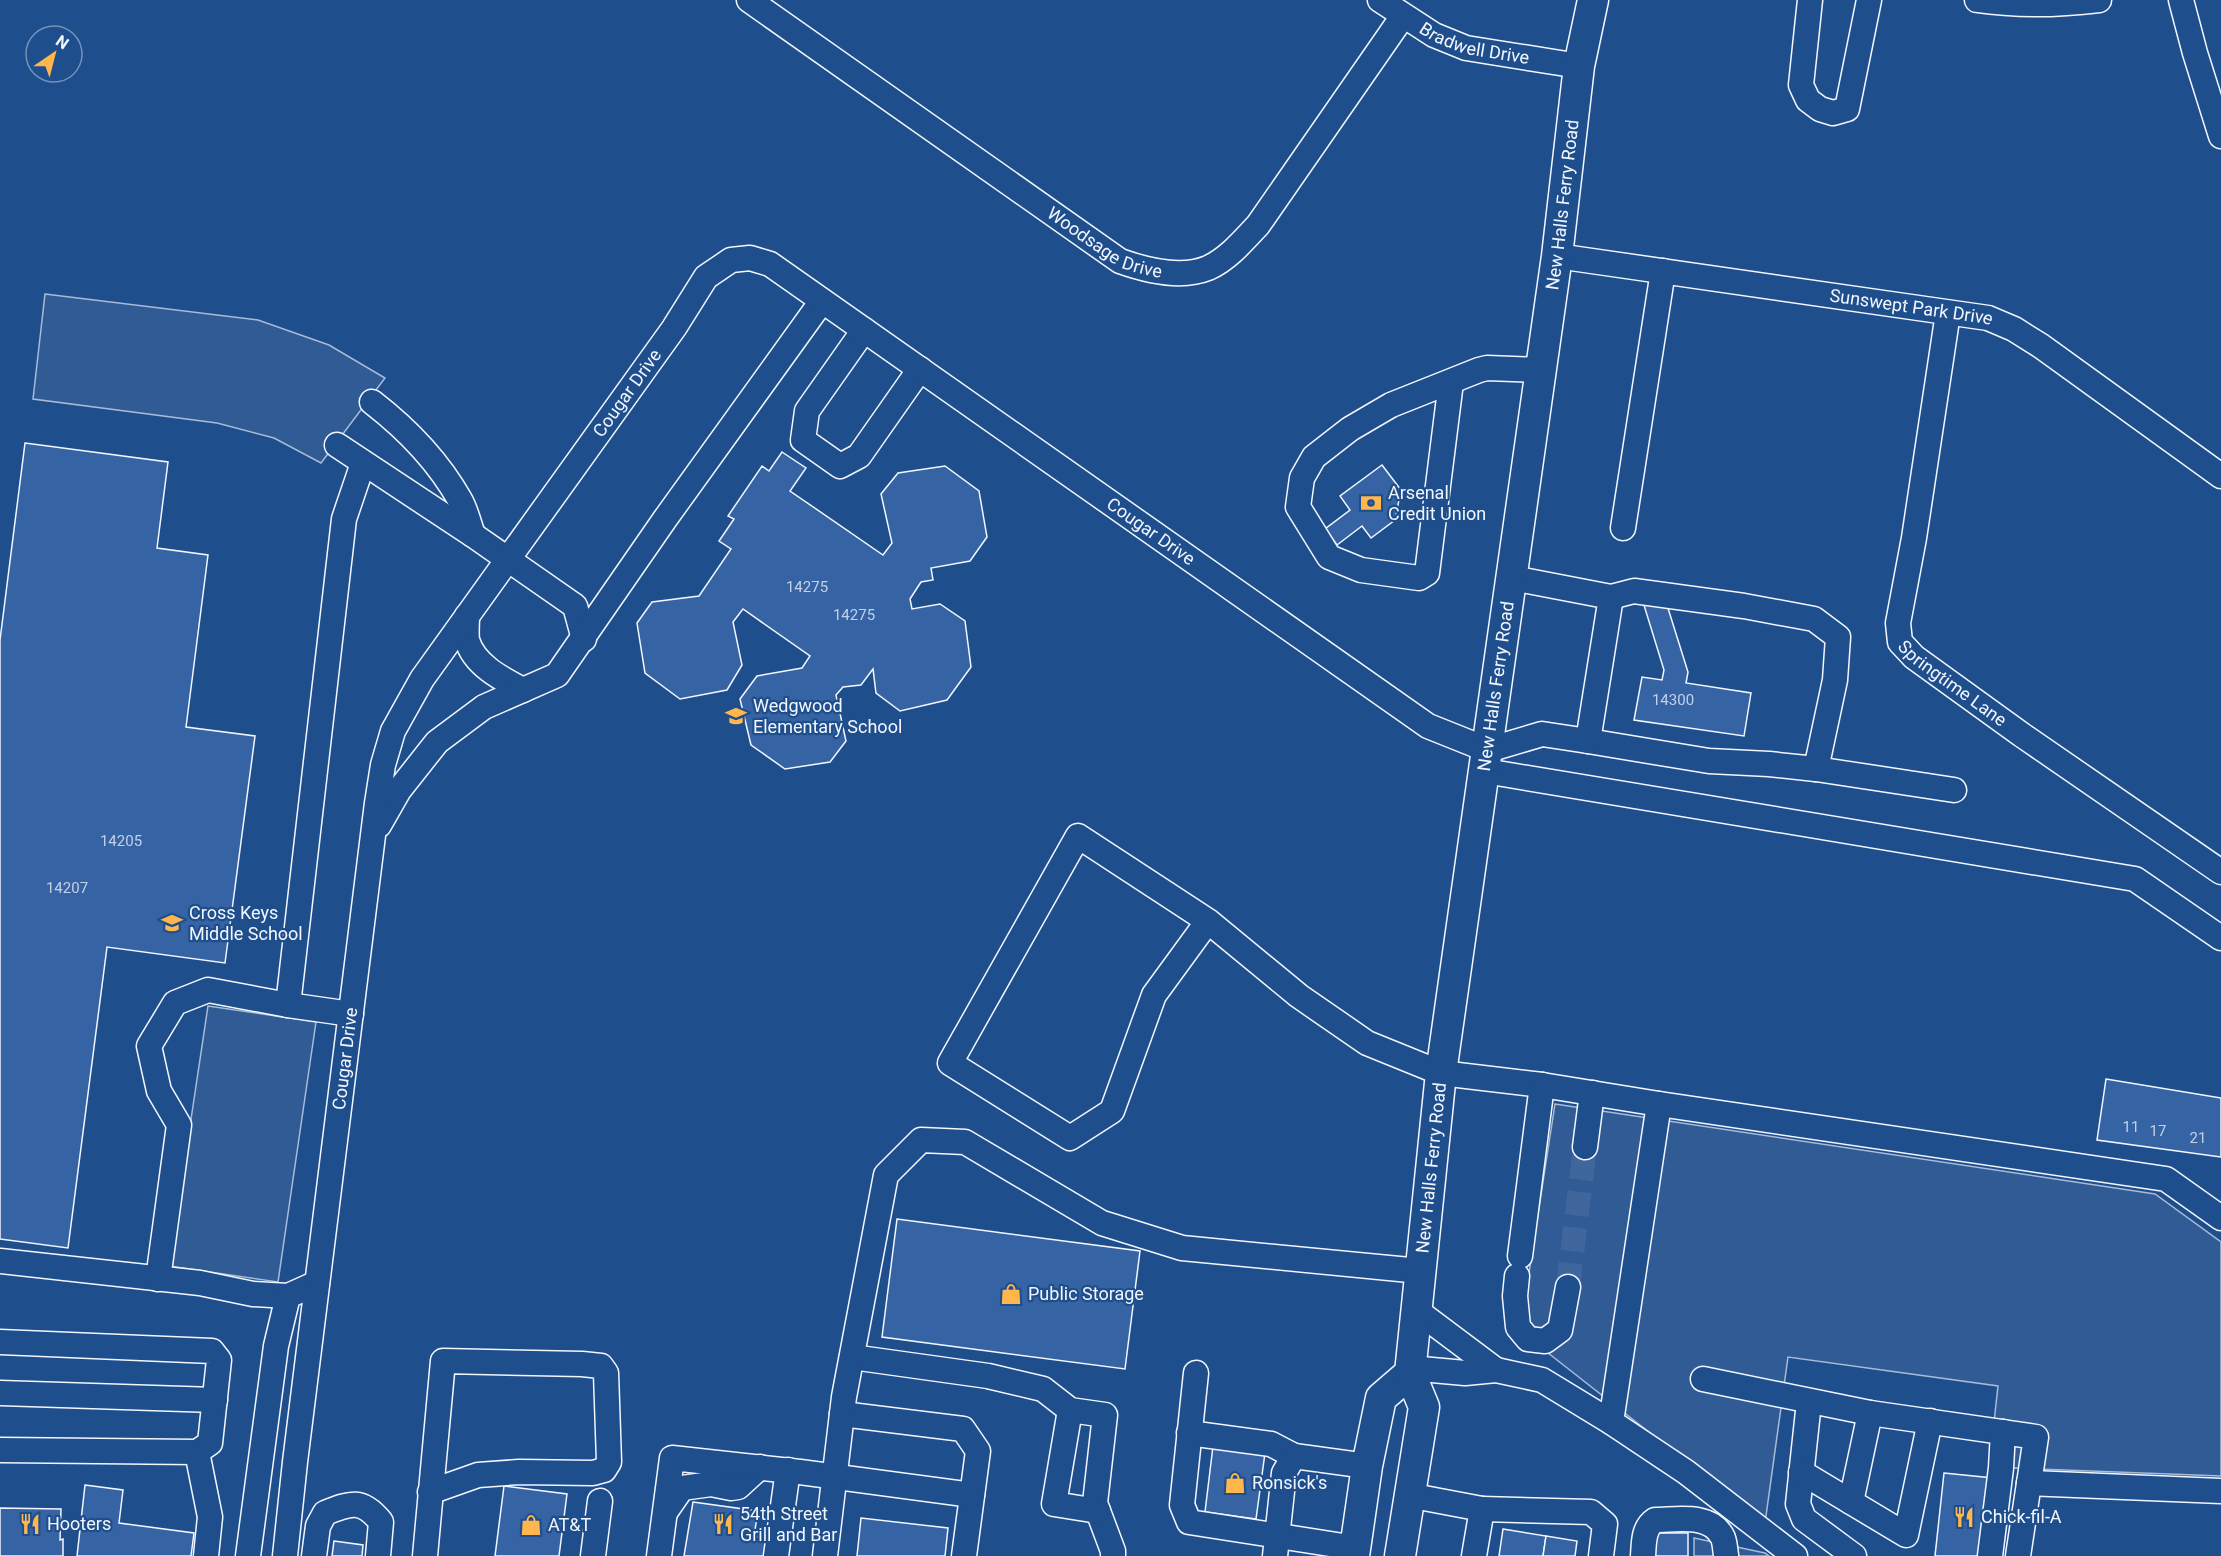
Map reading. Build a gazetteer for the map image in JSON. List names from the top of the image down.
{
  "streets": {
    "main road": ["New Halls Ferry Road"],
    "street": [
      "Bradwell Drive",
      "Woodsage Drive",
      "Sunswept Park Drive",
      "Cougar Drive",
      "Springtime Lane"
    ]
  },
  "crossings": [
    ["Bradwell Drive", "New Halls Ferry Road"],
    ["Bradwell Drive", "Woodsage Drive"],
    ["New Halls Ferry Road", "Sunswept Park Drive"],
    ["New Halls Ferry Road", "Cougar Drive"],
    ["Sunswept Park Drive", "Springtime Lane"]
  ],
  "places": {
    "bank": ["Arsenal Credit Union"],
    "school or university": ["Wedgwood Elementary School", "Cross Keys Middle School"],
    "shop": ["Public Storage", "Ronsick's", "AT&T"],
    "restaurant": ["Chick-fil-A", "Hooters", "54th Street Grill and Bar"]
  },
  "house_numbers": [
    "14275",
    "14275",
    "14300",
    "14205",
    "14207",
    "11",
    "17",
    "21"
  ],
  "north": "top right"
}
